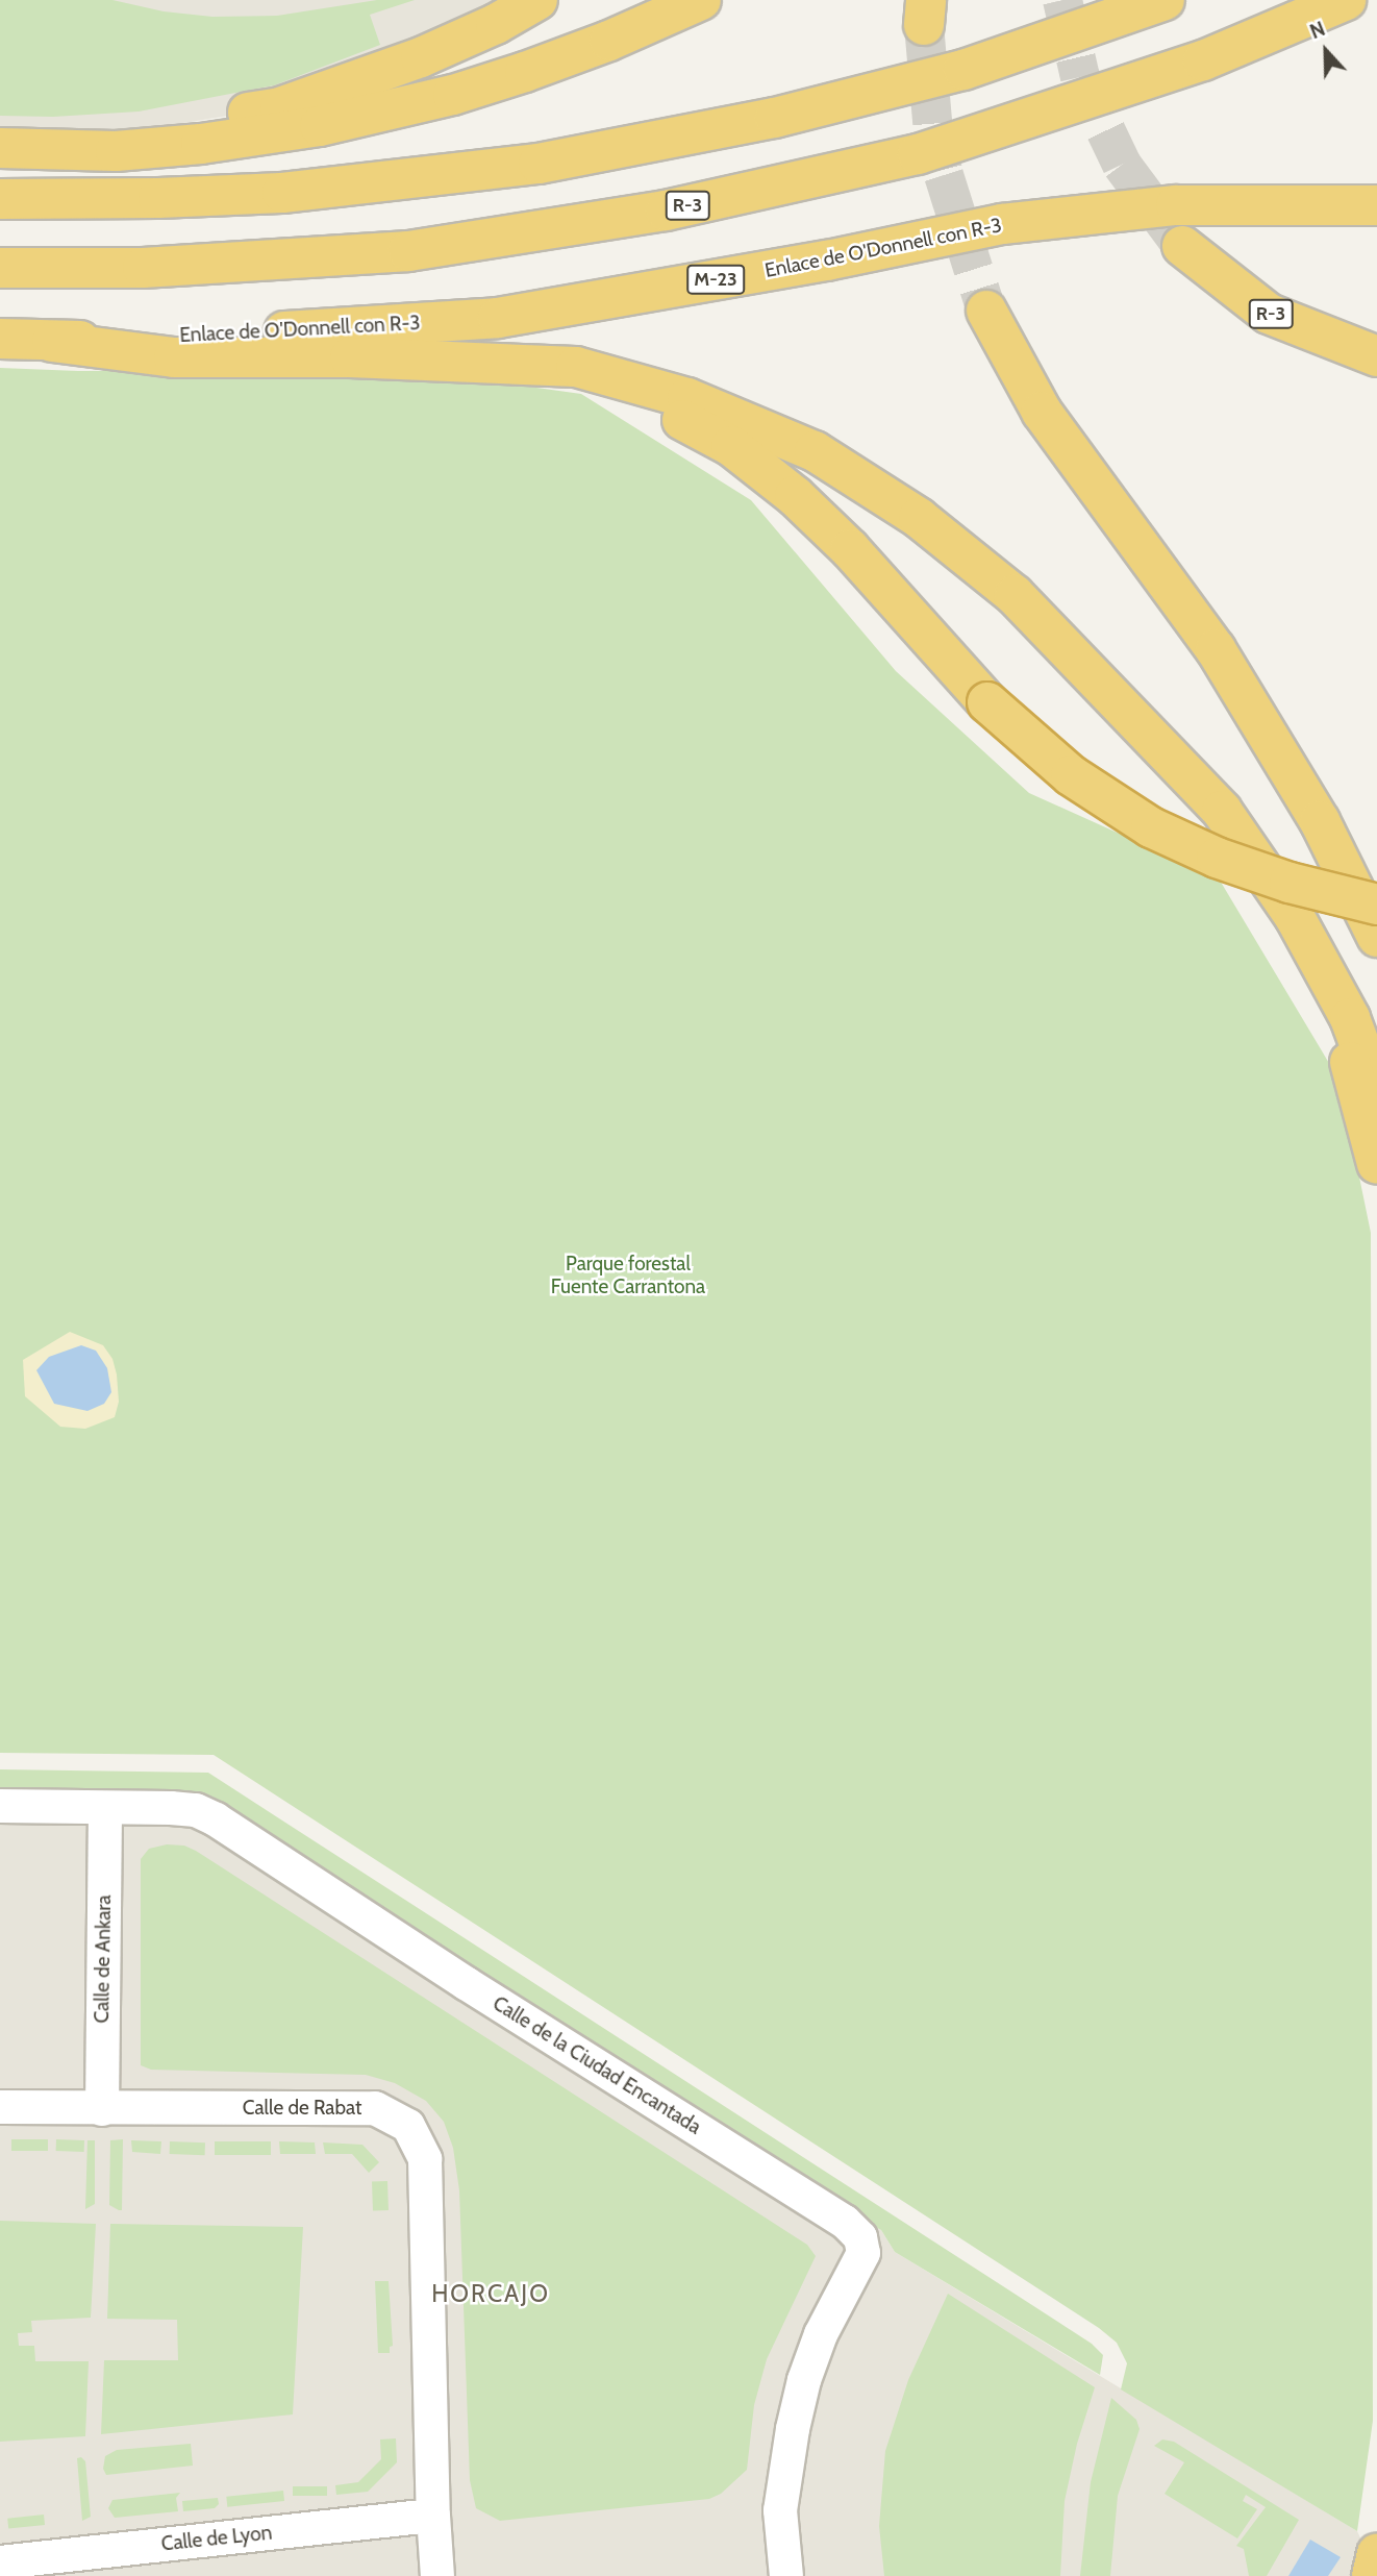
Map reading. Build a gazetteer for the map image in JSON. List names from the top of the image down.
{
  "streets": {
    "highway": ["R-3", "Enlace de O'Donnell con R-3", "M-23"],
    "street": [
      "Calle de Ankara",
      "Calle de la Ciudad Encantada",
      "Calle de Rabat",
      "Calle de Lyon"
    ]
  },
  "crossings": [
    ["Calle de Ankara", "Calle de la Ciudad Encantada"],
    ["Calle de Ankara", "Calle de Rabat"],
    ["Calle de Rabat", "Calle de Lyon"]
  ],
  "districts": ["HORCAJO"],
  "parks": ["Parque forestal Fuente Carrantona"],
  "north": "top"
}
